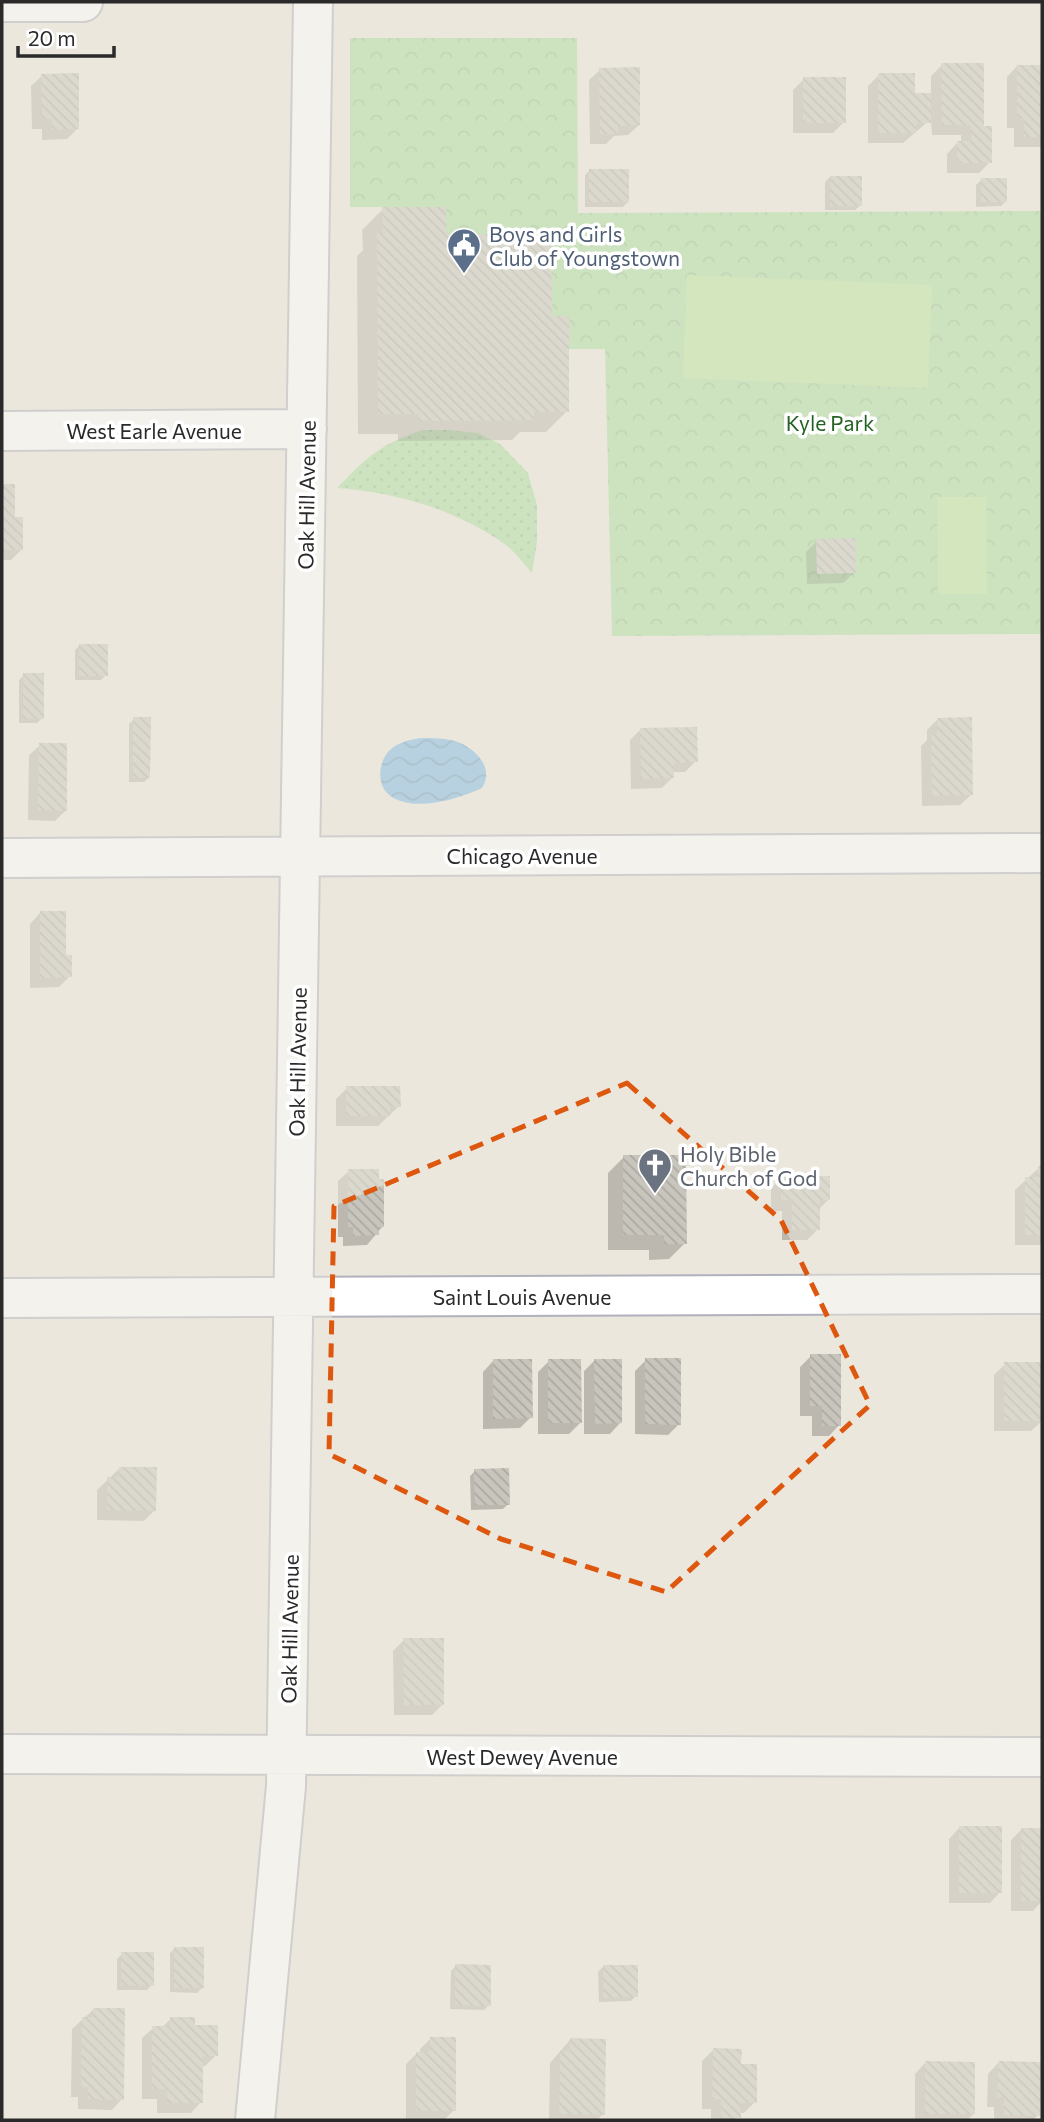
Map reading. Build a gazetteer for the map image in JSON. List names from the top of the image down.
{
  "streets": {
    "street": [
      "West Earle Avenue",
      "Oak Hill Avenue",
      "Chicago Avenue",
      "Saint Louis Avenue",
      "West Dewey Avenue"
    ]
  },
  "crossings": [
    ["West Earle Avenue", "Oak Hill Avenue"],
    ["Oak Hill Avenue", "Chicago Avenue"],
    ["Oak Hill Avenue", "Saint Louis Avenue"],
    ["Oak Hill Avenue", "West Dewey Avenue"]
  ],
  "parks": ["Kyle Park"],
  "places": {
    "public building": ["Boys and Girls Club of Youngstown"],
    "church": ["Holy Bible Church of God"]
  },
  "scale_bar": "20 m"
}
